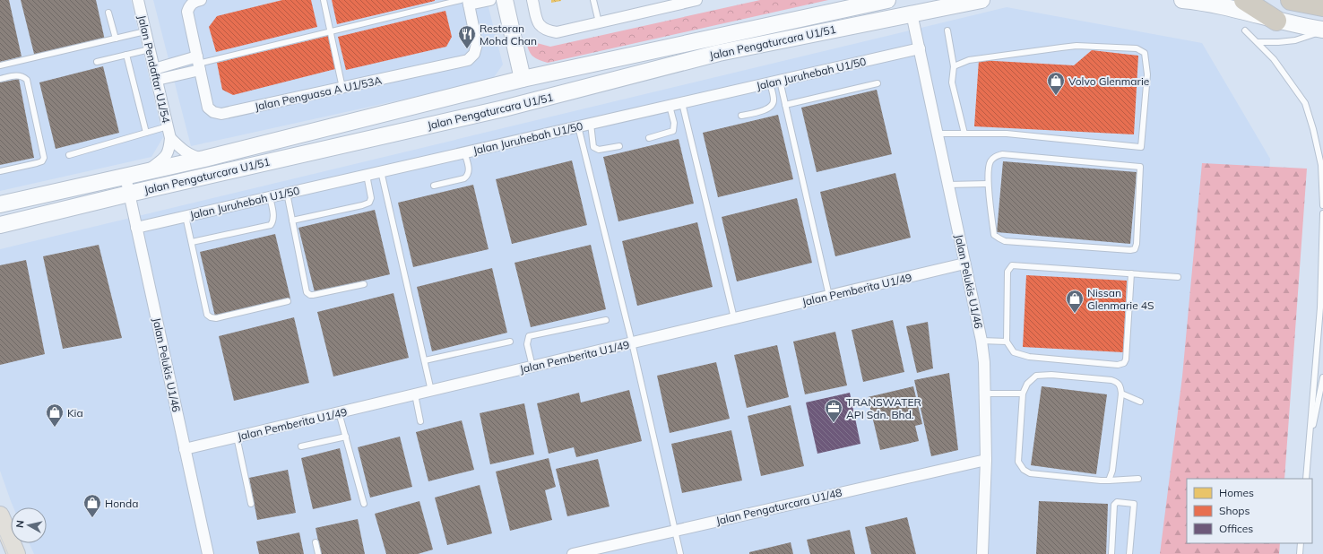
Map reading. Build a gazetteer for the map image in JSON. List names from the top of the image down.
{
  "streets": {
    "main road": ["Jalan Pengaturcara U1/51"],
    "street": [
      "Jalan Pendaftar U1/54",
      "Jalan Juruhebah U1/50",
      "Jalan Penguasa A U1/53A",
      "Jalan Pelukis U1/46",
      "Jalan Pemberita U1/49",
      "Jalan Pengaturcara U1/48"
    ]
  },
  "crossings": [
    ["Jalan Pengaturcara U1/51", "Jalan Pendaftar U1/54"],
    ["Jalan Pengaturcara U1/51", "Jalan Pelukis U1/46"],
    ["Jalan Juruhebah U1/50", "Jalan Pelukis U1/46"],
    ["Jalan Pelukis U1/46", "Jalan Pemberita U1/49"],
    ["Jalan Pelukis U1/46", "Jalan Pengaturcara U1/48"]
  ],
  "places": {
    "restaurant": ["Restoran Mohd Chan"],
    "shop": [
      "Volvo Glenmarie",
      "Nissan Glenmarie 4S",
      "Kia",
      "Honda"
    ],
    "office": ["TRANSWATER API Sdn. Bhd."]
  },
  "legend": ["Homes", "Shops", "Offices"],
  "north": "left"
}
